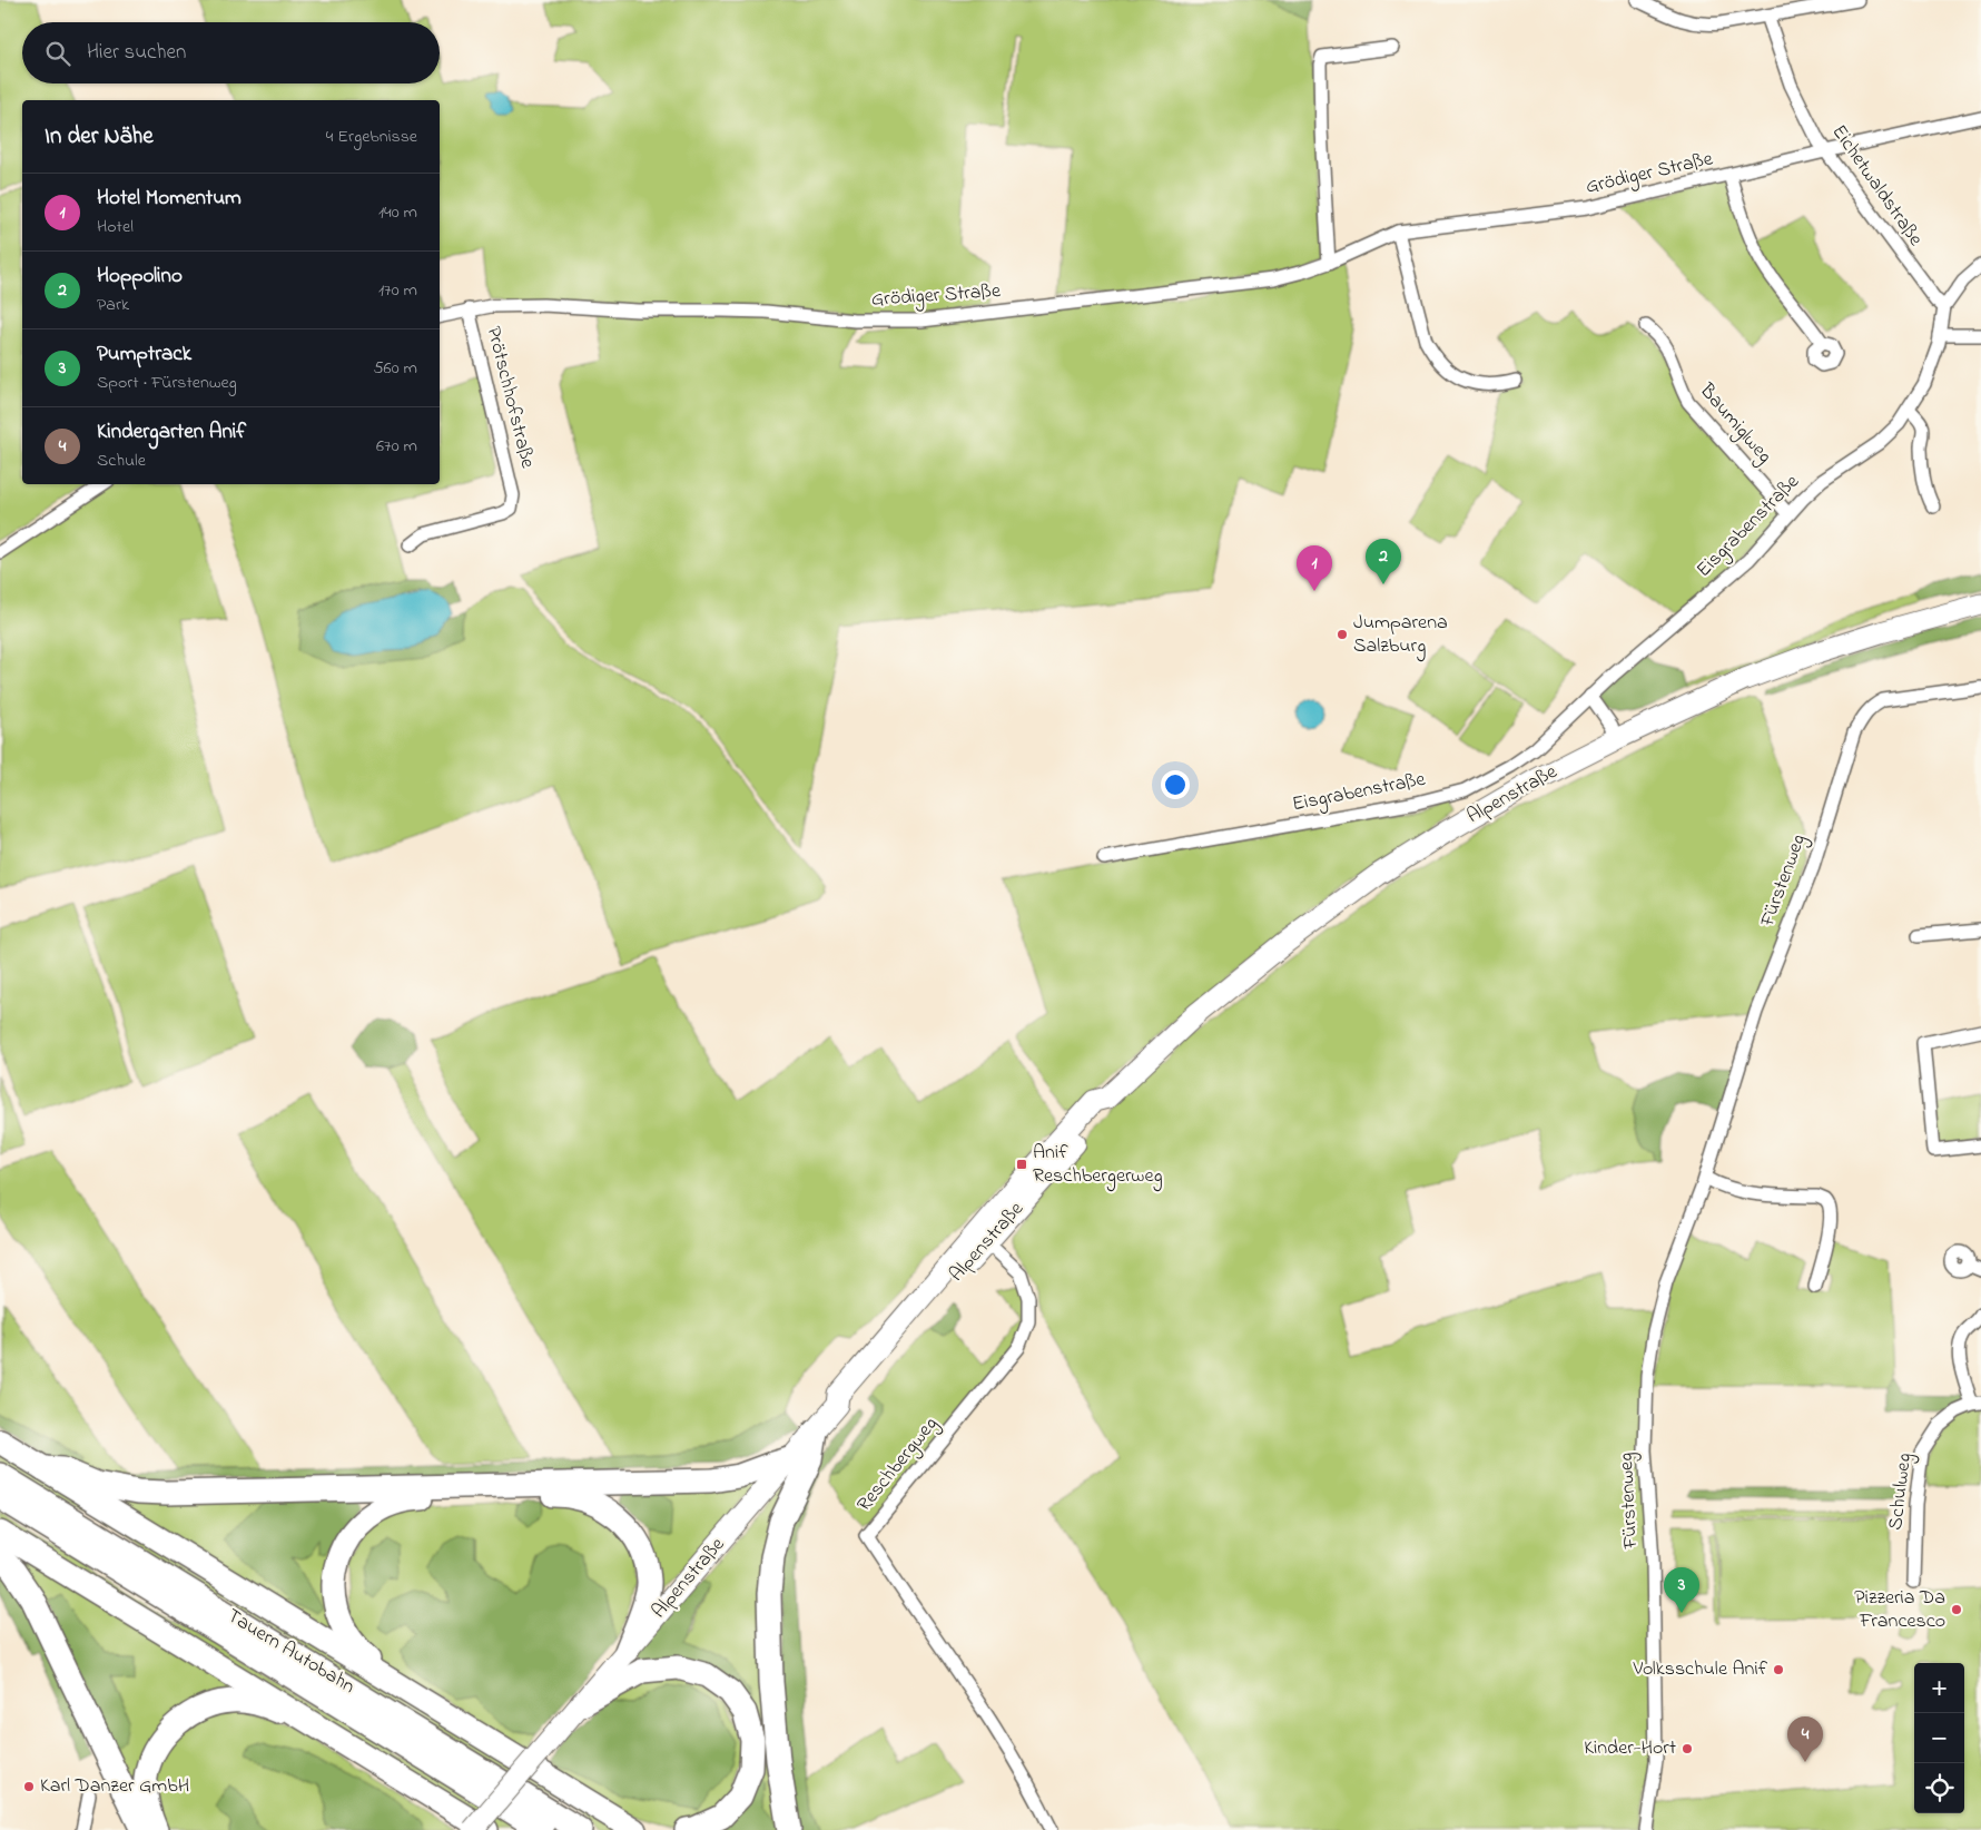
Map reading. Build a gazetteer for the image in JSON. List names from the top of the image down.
{
  "streets": {
    "highway": ["Tauern Autobahn"],
    "main road": ["Alpenstraße"],
    "street": [
      "Grödiger Straße",
      "Eichetwaldstraße",
      "Prötschhofstraße",
      "Baumiglweg",
      "Eisgrabenstraße",
      "Fürstenweg",
      "Reschbergweg",
      "Schulweg"
    ]
  },
  "crossings": [
    ["Grödiger Straße", "Eichetwaldstraße"],
    ["Grödiger Straße", "Prötschhofstraße"],
    ["Eichetwaldstraße", "Eisgrabenstraße"],
    ["Baumiglweg", "Eisgrabenstraße"],
    ["Alpenstraße", "Reschbergweg"]
  ],
  "places": {
    "other": [
      "Jumparena Salzburg",
      "Pizzeria Da Francesco",
      "Volksschule Anif",
      "Kinder-Hort",
      "Karl Danzer GmbH"
    ],
    "transit": ["Anif Reschbergerweg"]
  },
  "page": {
    "search": "Hier suchen",
    "heading": ["In der Nähe", "4 Ergebnisse"],
    "list": [
      {
        "mark": "1",
        "name": "Hotel Momentum",
        "note": "Hotel",
        "value": "140 m"
      },
      {
        "mark": "2",
        "name": "Hoppolino",
        "note": "Park",
        "value": "170 m"
      },
      {
        "mark": "3",
        "name": "Pumptrack",
        "note": "Sport · Fürstenweg",
        "value": "560 m"
      },
      {
        "mark": "4",
        "name": "Kindergarten Anif",
        "note": "Schule",
        "value": "670 m"
      }
    ],
    "pins": [
      "2",
      "1",
      "3",
      "4"
    ],
    "map_buttons": ["+", "−"]
  }
}
